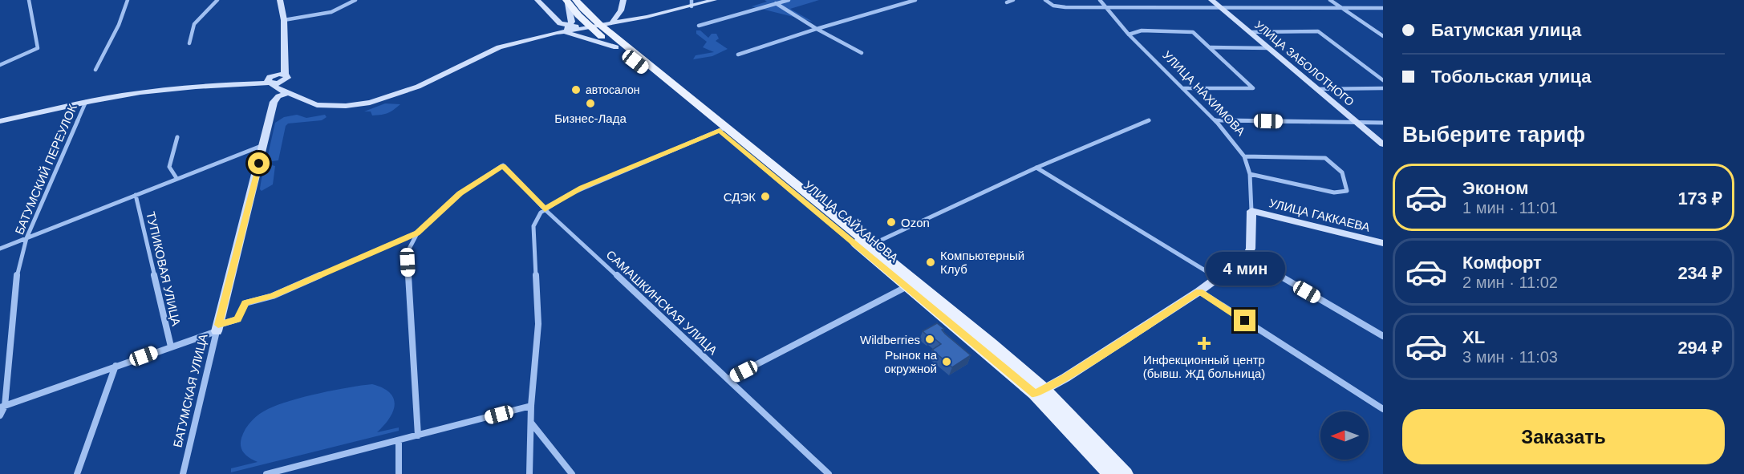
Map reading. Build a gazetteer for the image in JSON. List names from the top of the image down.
{
  "streets": {
    "main road": ["УЛИЦА САЙХАНОВА"],
    "street": [
      "УЛИЦА ЗАБОЛОТНОГО",
      "УЛИЦА НАХИМОВА",
      "БАТУМСКИЙ ПЕРЕУЛОК",
      "УЛИЦА ГАККАЕВА",
      "ТУПИКОВАЯ УЛИЦА",
      "САМАШКИНСКАЯ УЛИЦА",
      "БАТУМСКАЯ УЛИЦА"
    ]
  },
  "crossings": [
    ["УЛИЦА НАХИМОВА", "УЛИЦА ГАККАЕВА"]
  ],
  "places": {
    "other": [
      "автосалон",
      "Бизнес-Лада",
      "СДЭК",
      "Ozon",
      "Компьютерный Клуб",
      "Wildberries",
      "Рынок на окружной"
    ],
    "health": ["Инфекционный центр (бывш. ЖД больница)"]
  },
  "north": "left",
  "page": {
    "banner": ["Батумская улица", "Тобольская улица"],
    "heading": "Выберите тариф",
    "list": [
      {
        "name": "Эконом",
        "note": "1 мин · 11:01",
        "value": "173 ₽"
      },
      {
        "name": "Комфорт",
        "note": "2 мин · 11:02",
        "value": "234 ₽"
      },
      {
        "name": "XL",
        "note": "3 мин · 11:03",
        "value": "294 ₽"
      }
    ],
    "bubble": "4 мин",
    "buttons": "Заказать"
  }
}
